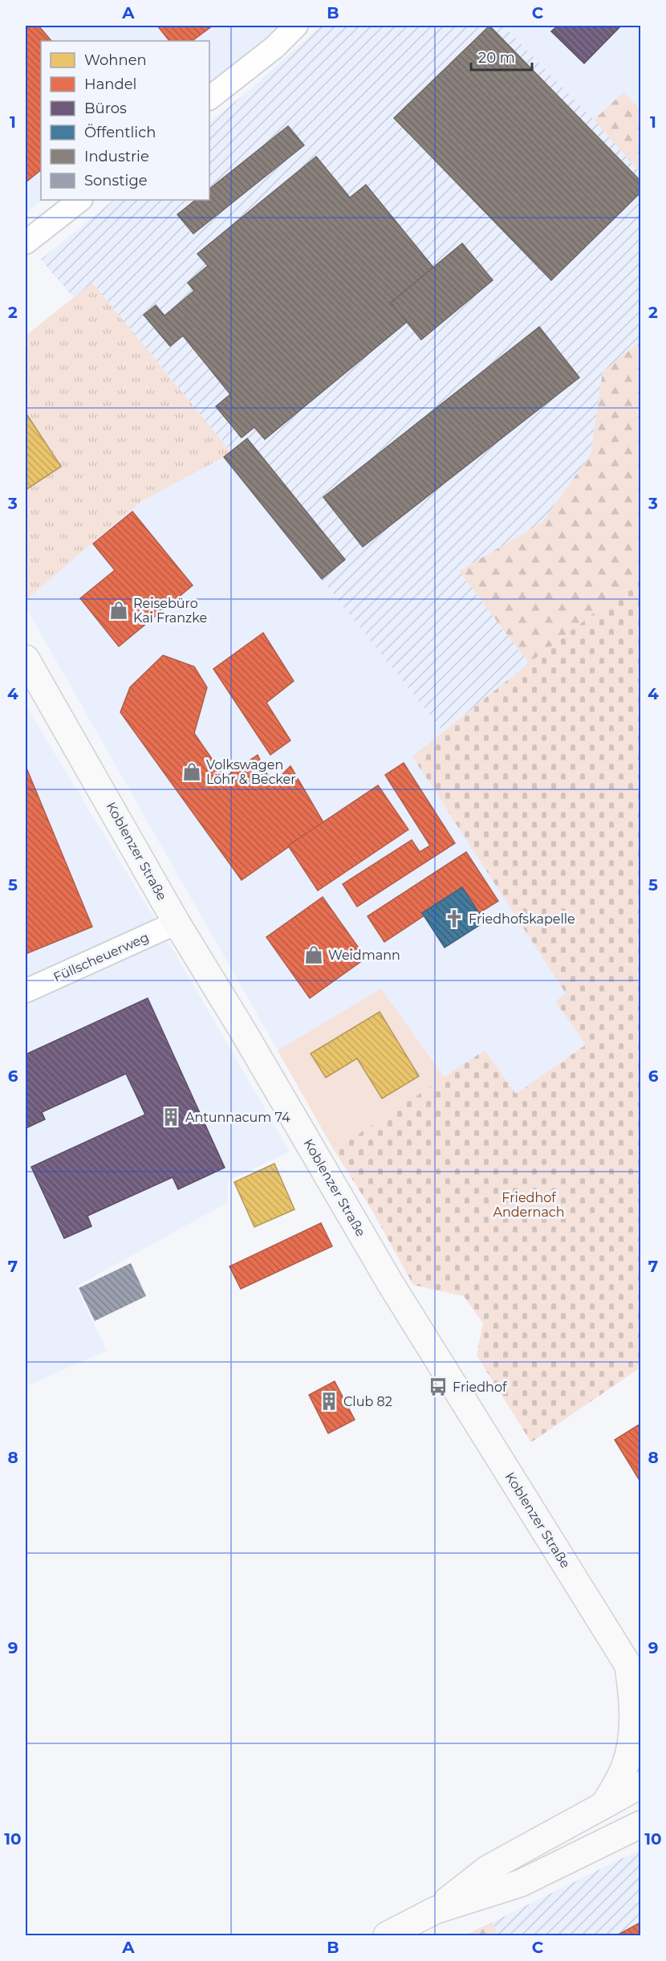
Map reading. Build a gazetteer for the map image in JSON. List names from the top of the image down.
{
  "streets": {
    "street": ["Koblenzer Straße", "Füllscheuerweg"]
  },
  "crossings": [
    ["Koblenzer Straße", "Füllscheuerweg"]
  ],
  "parks": ["Friedhof Andernach"],
  "places": {
    "shop": ["Reisebüro Kai Franzke", "Volkswagen Löhr & Becker", "Weidmann"],
    "church": ["Friedhofskapelle"],
    "building": ["Antunnacum 74", "Club 82"],
    "bus stop": ["Friedhof"]
  },
  "legend": [
    "Wohnen",
    "Handel",
    "Büros",
    "Öffentlich",
    "Industrie",
    "Sonstige"
  ],
  "scale_bar": "20 m",
  "grid": {
    "columns": ["A", "B", "C"],
    "rows": [
      "1",
      "2",
      "3",
      "4",
      "5",
      "6",
      "7",
      "8",
      "9",
      "10"
    ]
  }
}
